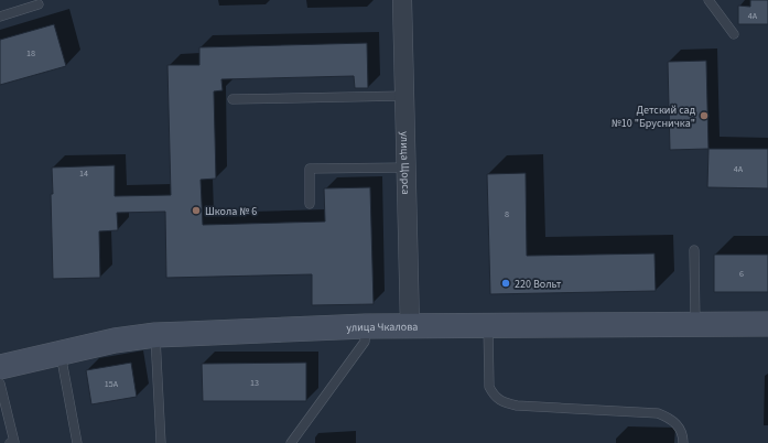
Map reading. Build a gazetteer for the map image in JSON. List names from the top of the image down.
{
  "streets": {
    "street": ["улица Щорса", "улица Чкалова"]
  },
  "crossings": [
    ["улица Щорса", "улица Чкалова"]
  ],
  "places": ["Детский сад №10 \"Брусничка\"", "Школа № 6", "220 Вольт"],
  "house_numbers": [
    "4А",
    "18",
    "4А",
    "14",
    "8",
    "6",
    "13",
    "15А"
  ]
}
